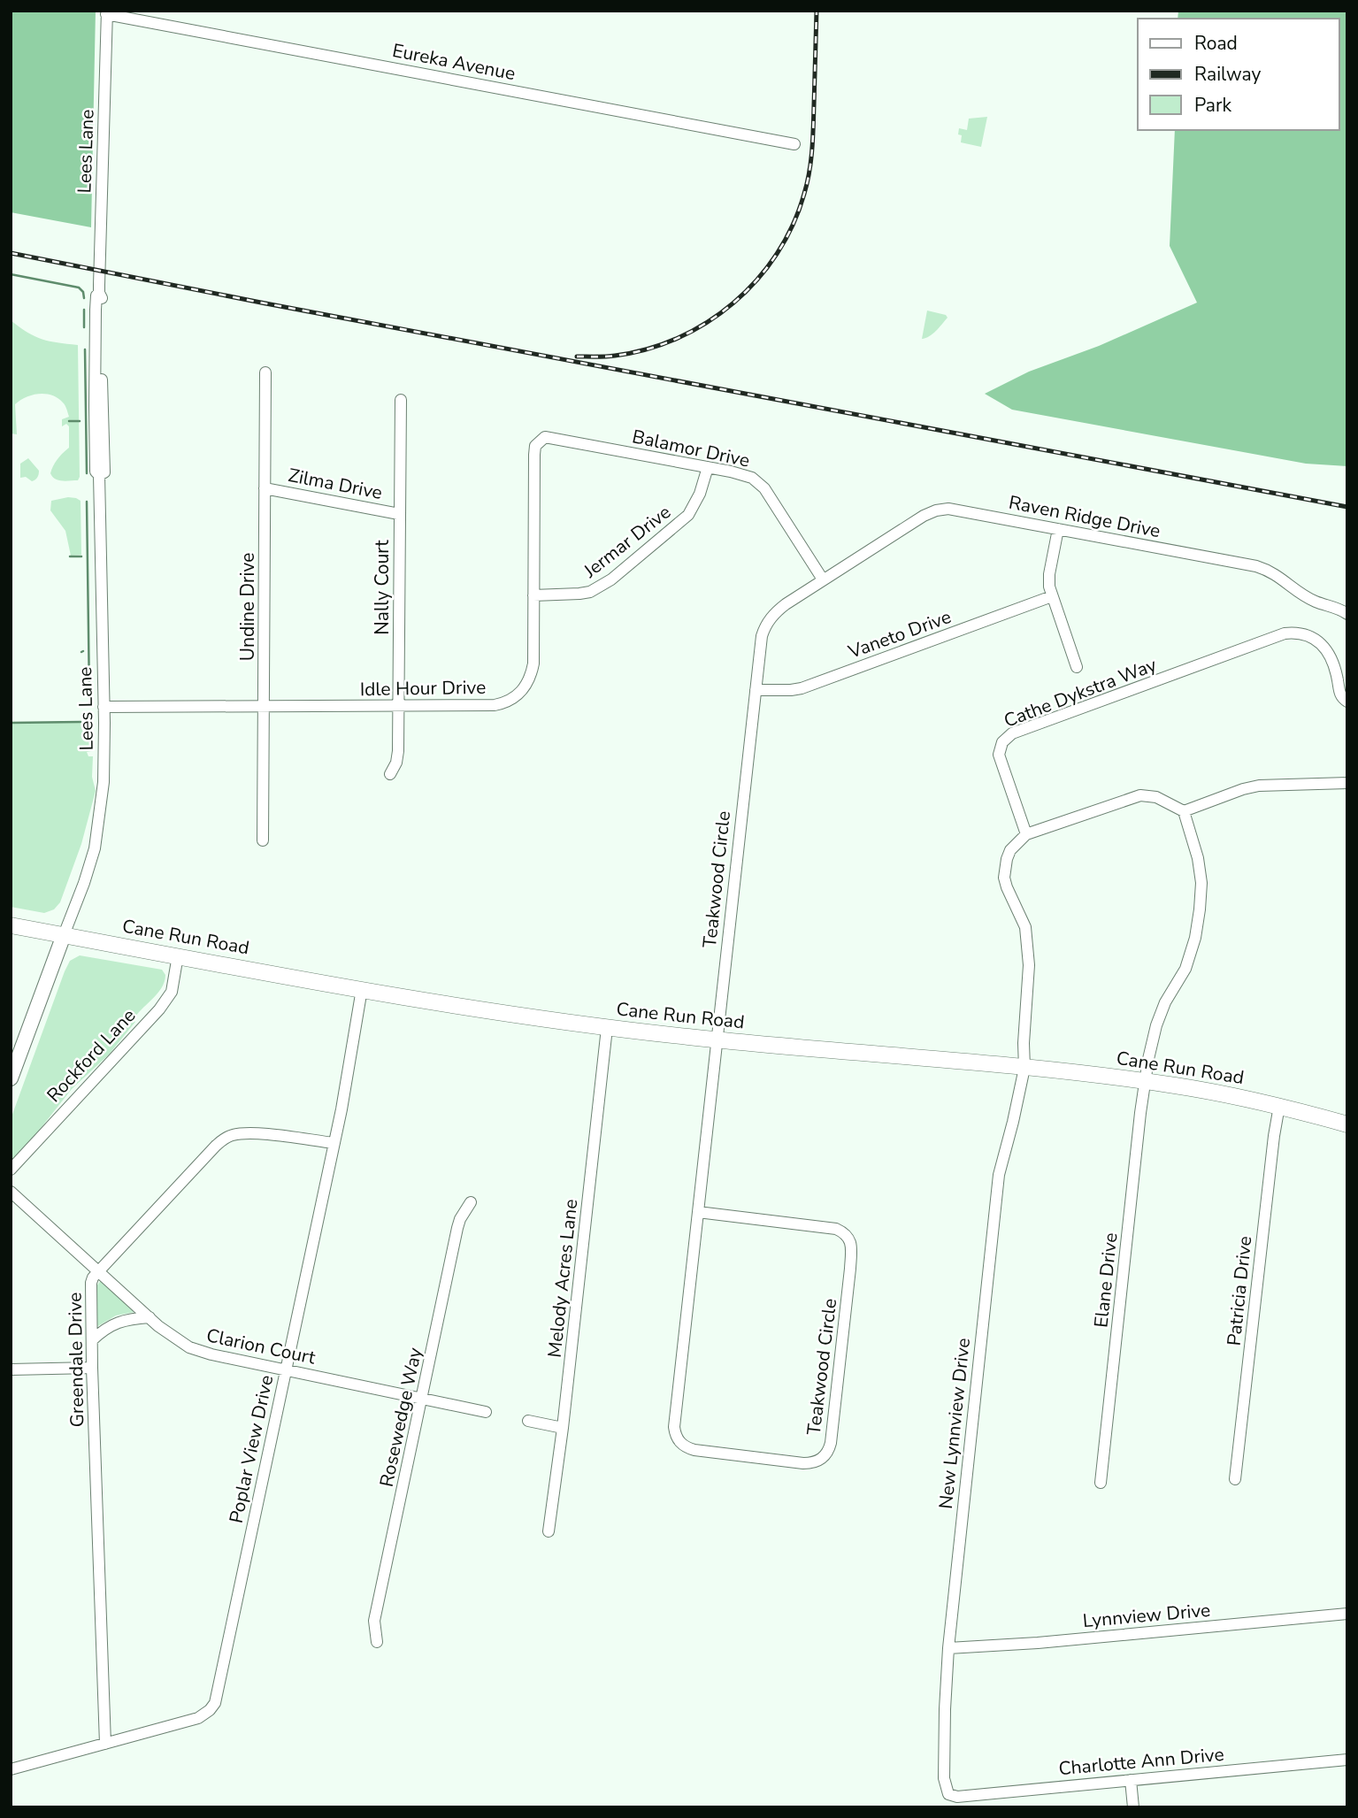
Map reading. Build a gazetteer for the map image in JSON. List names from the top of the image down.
{
  "streets": {
    "highway": ["Cane Run Road"],
    "street": [
      "Eureka Avenue",
      "Lees Lane",
      "Balamor Drive",
      "Zilma Drive",
      "Raven Ridge Drive",
      "Jermar Drive",
      "Nally Court",
      "Undine Drive",
      "Vaneto Drive",
      "Idle Hour Drive",
      "Cathe Dykstra Way",
      "Teakwood Circle",
      "Rockford Lane",
      "Melody Acres Lane",
      "Elane Drive",
      "Patricia Drive",
      "Clarion Court",
      "Greendale Drive",
      "Rosewedge Way",
      "New Lynnview Drive",
      "Poplar View Drive",
      "Lynnview Drive",
      "Charlotte Ann Drive"
    ]
  },
  "crossings": [
    ["Eureka Avenue", "Lees Lane"],
    ["Lees Lane", "Idle Hour Drive"],
    ["Lees Lane", "Cane Run Road"],
    ["Balamor Drive", "Raven Ridge Drive"],
    ["Balamor Drive", "Jermar Drive"],
    ["Balamor Drive", "Idle Hour Drive"],
    ["Balamor Drive", "Teakwood Circle"],
    ["Zilma Drive", "Nally Court"],
    ["Zilma Drive", "Undine Drive"],
    ["Raven Ridge Drive", "Teakwood Circle"],
    ["Jermar Drive", "Idle Hour Drive"],
    ["Nally Court", "Idle Hour Drive"],
    ["Undine Drive", "Idle Hour Drive"],
    ["Vaneto Drive", "Teakwood Circle"],
    ["Cathe Dykstra Way", "New Lynnview Drive"],
    ["Teakwood Circle", "Cane Run Road"],
    ["Cane Run Road", "Rockford Lane"],
    ["Cane Run Road", "Melody Acres Lane"],
    ["Cane Run Road", "Elane Drive"],
    ["Cane Run Road", "Patricia Drive"],
    ["Cane Run Road", "New Lynnview Drive"],
    ["Cane Run Road", "Poplar View Drive"],
    ["Clarion Court", "Greendale Drive"],
    ["Clarion Court", "Rosewedge Way"],
    ["Clarion Court", "Poplar View Drive"],
    ["Greendale Drive", "Poplar View Drive"],
    ["New Lynnview Drive", "Lynnview Drive"],
    ["New Lynnview Drive", "Charlotte Ann Drive"]
  ],
  "legend": ["Road", "Railway", "Park"]
}
